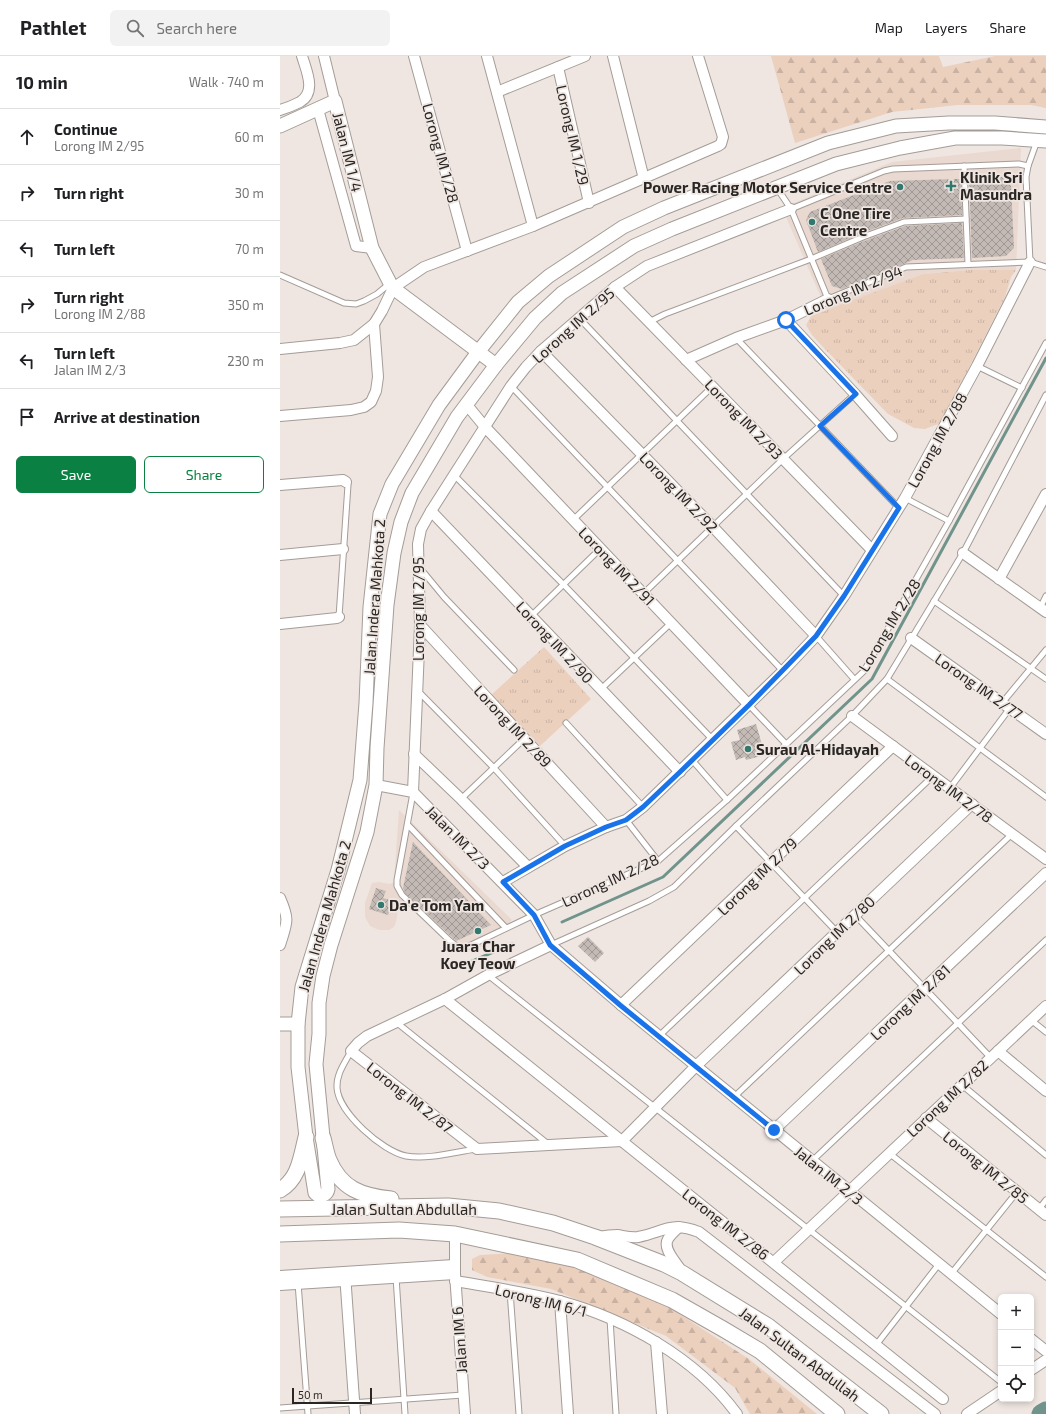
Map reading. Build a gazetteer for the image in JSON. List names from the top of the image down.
{
  "streets": {
    "main road": ["Jalan Sultan Abdullah"],
    "street": [
      "Lorong IM 1/29",
      "Jalan IM 1/4",
      "Lorong IM 1/28",
      "Lorong IM 2/94",
      "Lorong IM 2/95",
      "Lorong IM 2/93",
      "Lorong IM 2/88",
      "Lorong IM 2/92",
      "Lorong IM 2/91",
      "Jalan Indera Mahkota 2",
      "Lorong IM 2/90",
      "Lorong IM 2/77",
      "Lorong IM 2/89",
      "Lorong IM 2/78",
      "Jalan IM 2/3",
      "Lorong IM 2/79",
      "Lorong IM 2/80",
      "Lorong IM 2/81",
      "Lorong IM 2/87",
      "Lorong IM 2/82",
      "Lorong IM 2/85",
      "Lorong IM 2/86",
      "Lorong IM 6/1",
      "Jalan IM 6"
    ],
    "lane": ["Lorong IM 2/28"]
  },
  "crossings": [
    ["Jalan IM 1/4", "Jalan Indera Mahkota 2"],
    ["Lorong IM 2/94", "Lorong IM 2/93"],
    ["Lorong IM 2/94", "Lorong IM 2/88"],
    ["Lorong IM 2/95", "Lorong IM 2/93"],
    ["Lorong IM 2/95", "Lorong IM 2/88"],
    ["Lorong IM 2/95", "Lorong IM 2/92"],
    ["Lorong IM 2/95", "Lorong IM 2/91"],
    ["Lorong IM 2/95", "Lorong IM 2/90"],
    ["Lorong IM 2/95", "Lorong IM 2/89"],
    ["Lorong IM 2/95", "Jalan IM 2/3"],
    ["Lorong IM 2/93", "Lorong IM 2/88"],
    ["Lorong IM 2/88", "Lorong IM 2/92"],
    ["Lorong IM 2/88", "Lorong IM 2/91"],
    ["Lorong IM 2/88", "Jalan Indera Mahkota 2"],
    ["Lorong IM 2/88", "Lorong IM 2/90"],
    ["Lorong IM 2/88", "Lorong IM 2/89"],
    ["Lorong IM 2/88", "Jalan IM 2/3"],
    ["Lorong IM 2/91", "Jalan Indera Mahkota 2"],
    ["Jalan Indera Mahkota 2", "Jalan IM 2/3"],
    ["Lorong IM 2/28", "Jalan IM 2/3"],
    ["Lorong IM 2/78", "Lorong IM 2/79"],
    ["Lorong IM 2/78", "Lorong IM 2/80"],
    ["Jalan IM 2/3", "Lorong IM 2/79"],
    ["Jalan IM 2/3", "Lorong IM 2/80"],
    ["Jalan IM 2/3", "Lorong IM 2/81"],
    ["Jalan IM 2/3", "Lorong IM 2/87"],
    ["Jalan IM 2/3", "Lorong IM 2/82"],
    ["Lorong IM 2/80", "Lorong IM 2/86"],
    ["Lorong IM 2/87", "Lorong IM 2/86"],
    ["Lorong IM 2/82", "Lorong IM 2/85"],
    ["Lorong IM 2/82", "Lorong IM 2/86"],
    ["Jalan Sultan Abdullah", "Jalan IM 6"],
    ["Lorong IM 6/1", "Jalan IM 6"]
  ],
  "places": {
    "health": ["Klinik Sri Masundra"],
    "other": [
      "Power Racing Motor Service Centre",
      "C One Tire Centre",
      "Surau Al-Hidayah",
      "Da'e Tom Yam",
      "Juara Char Koey Teow"
    ]
  },
  "scale_bar": "50 m",
  "page": {
    "header": "Pathlet",
    "search": "Search here",
    "nav": ["Map", "Layers", "Share"],
    "heading": ["10 min", "Walk · 740 m"],
    "list": [
      ["Continue", "Lorong IM 2/95", "60 m"],
      ["Turn right", "30 m"],
      ["Turn left", "70 m"],
      ["Turn right", "Lorong IM 2/88", "350 m"],
      ["Turn left", "Jalan IM 2/3", "230 m"],
      "Arrive at destination"
    ],
    "buttons": ["Save", "Share"],
    "map_buttons": ["+", "−"],
    "scale": "50 m"
  }
}
